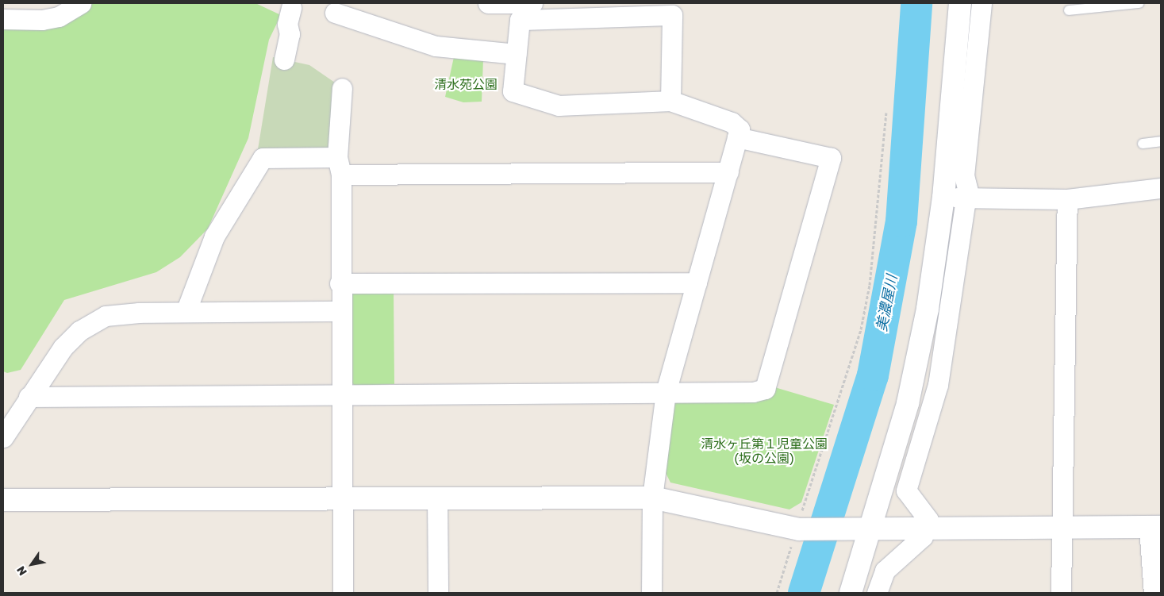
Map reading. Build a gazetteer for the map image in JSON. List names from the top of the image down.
{
  "water": ["美濃屋川"],
  "parks": ["清水苑公園", "清水ヶ丘第１児童公園 (坂の公園)"],
  "north": "bottom left"
}
